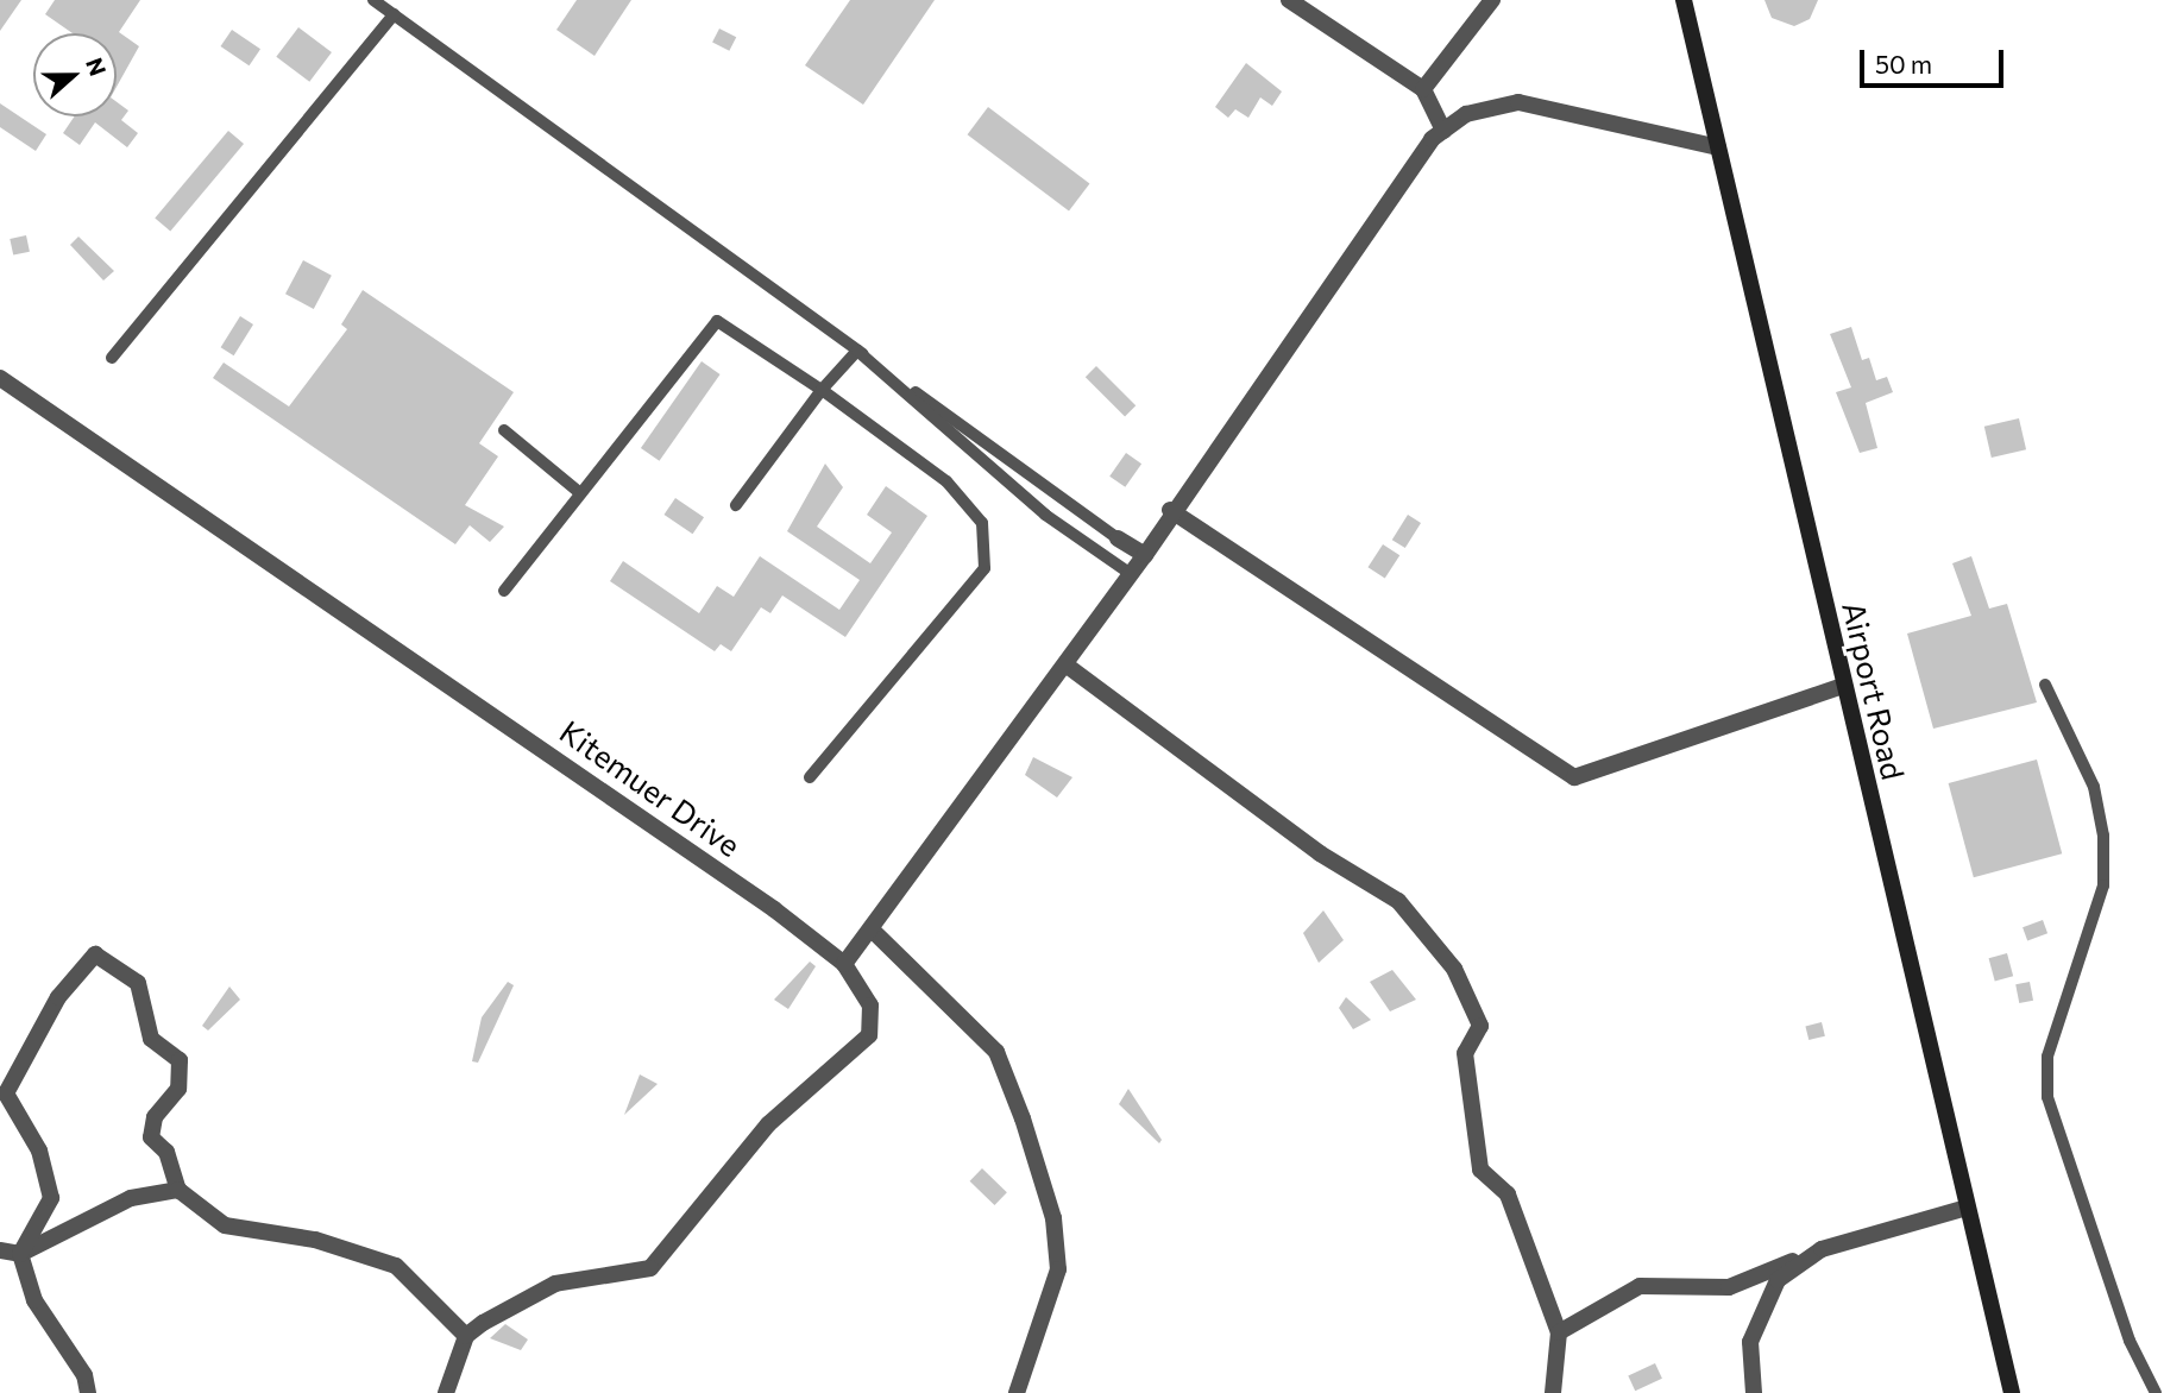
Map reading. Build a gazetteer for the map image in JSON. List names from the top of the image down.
{
  "streets": {
    "street": ["Airport Road", "Kitemuer Drive"]
  },
  "scale_bar": "50 m",
  "north": "right"
}
